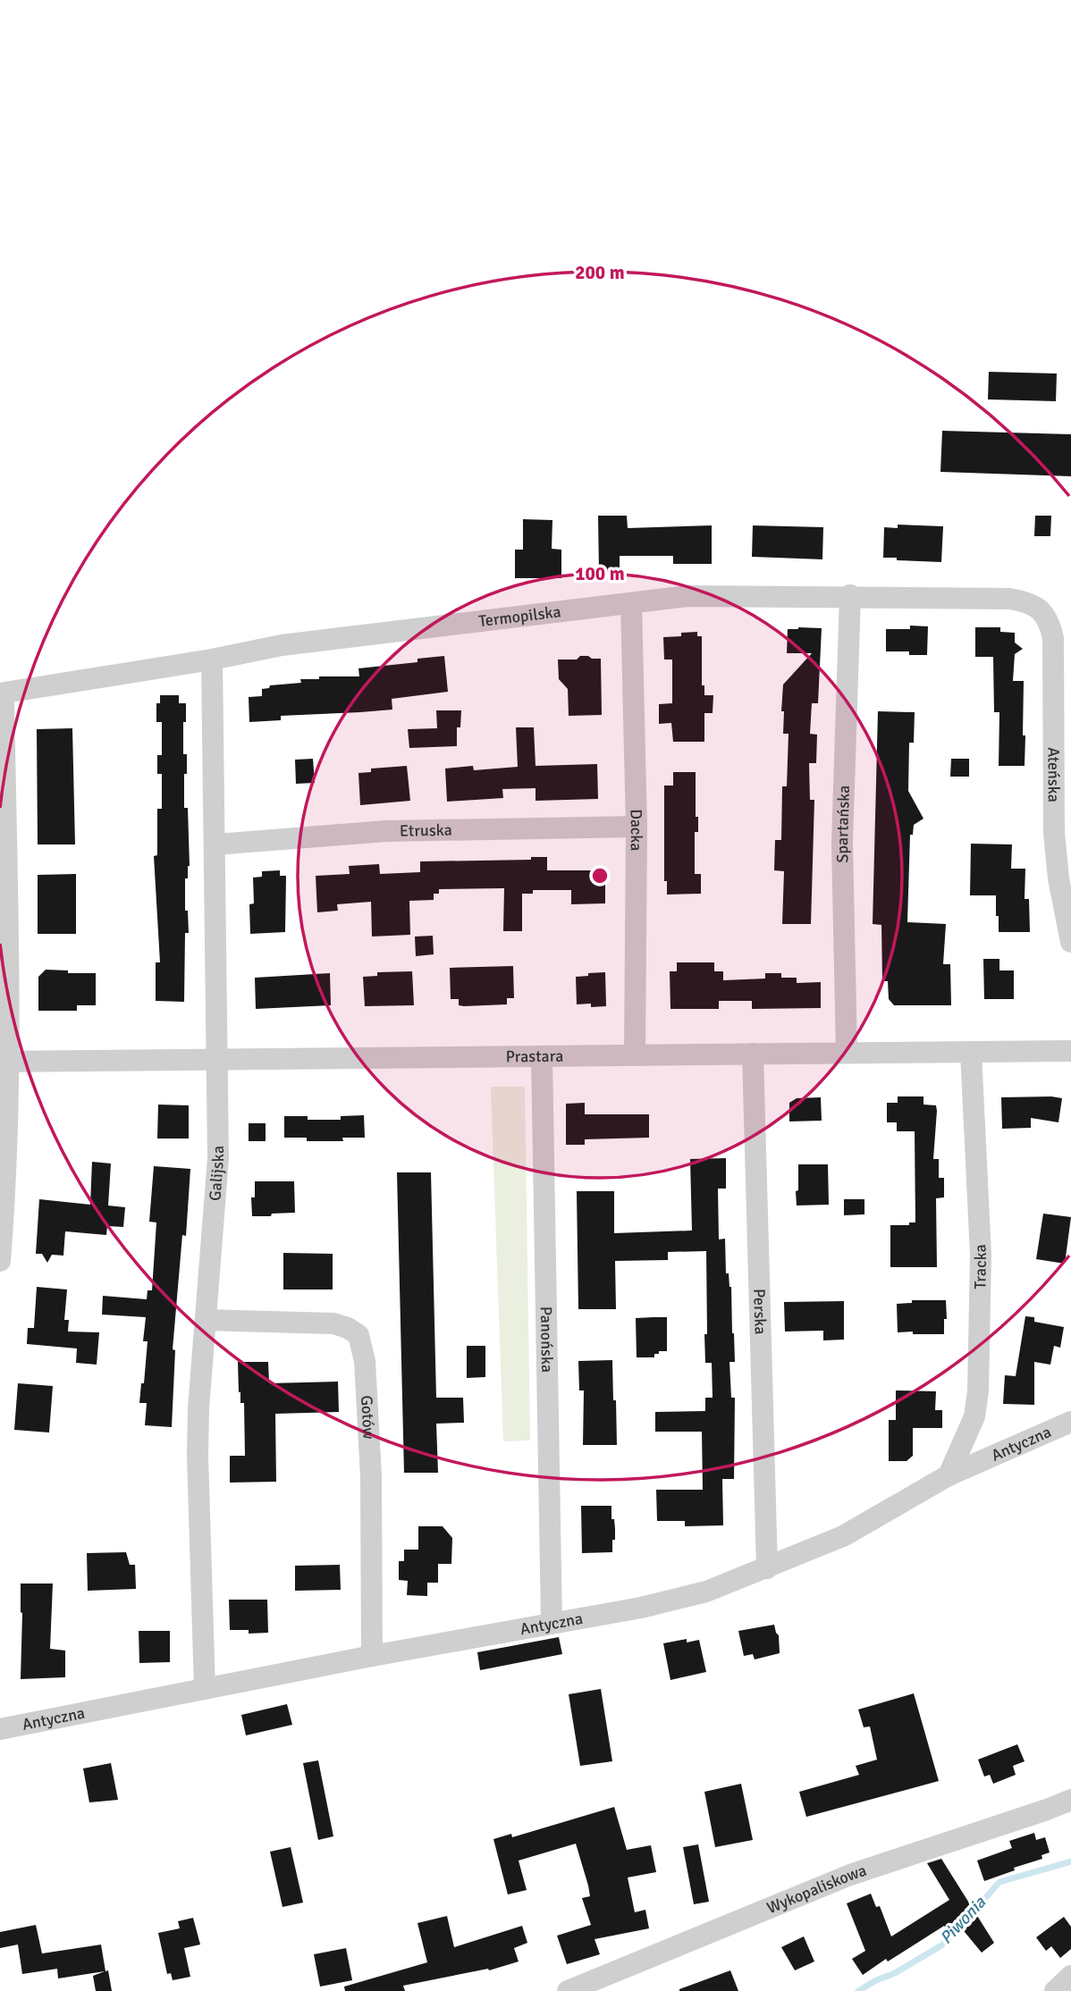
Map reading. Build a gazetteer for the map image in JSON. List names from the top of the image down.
{
  "streets": {
    "street": [
      "Termopilska",
      "Ateńska",
      "Spartańska",
      "Dacka",
      "Etruska",
      "Prastara",
      "Galijska",
      "Tracka",
      "Perska",
      "Panońska",
      "Gotów",
      "Antyczna",
      "Wykopaliskowa"
    ]
  },
  "crossings": [
    ["Termopilska", "Ateńska"],
    ["Termopilska", "Spartańska"],
    ["Termopilska", "Dacka"],
    ["Termopilska", "Galijska"],
    ["Spartańska", "Prastara"],
    ["Dacka", "Etruska"],
    ["Dacka", "Prastara"],
    ["Etruska", "Galijska"],
    ["Prastara", "Galijska"],
    ["Prastara", "Tracka"],
    ["Prastara", "Perska"],
    ["Prastara", "Panońska"],
    ["Galijska", "Gotów"],
    ["Galijska", "Antyczna"],
    ["Tracka", "Antyczna"],
    ["Perska", "Antyczna"],
    ["Panońska", "Antyczna"],
    ["Gotów", "Antyczna"]
  ],
  "water": ["Piwonia"],
  "rings": ["200 m", "100 m"]
}
